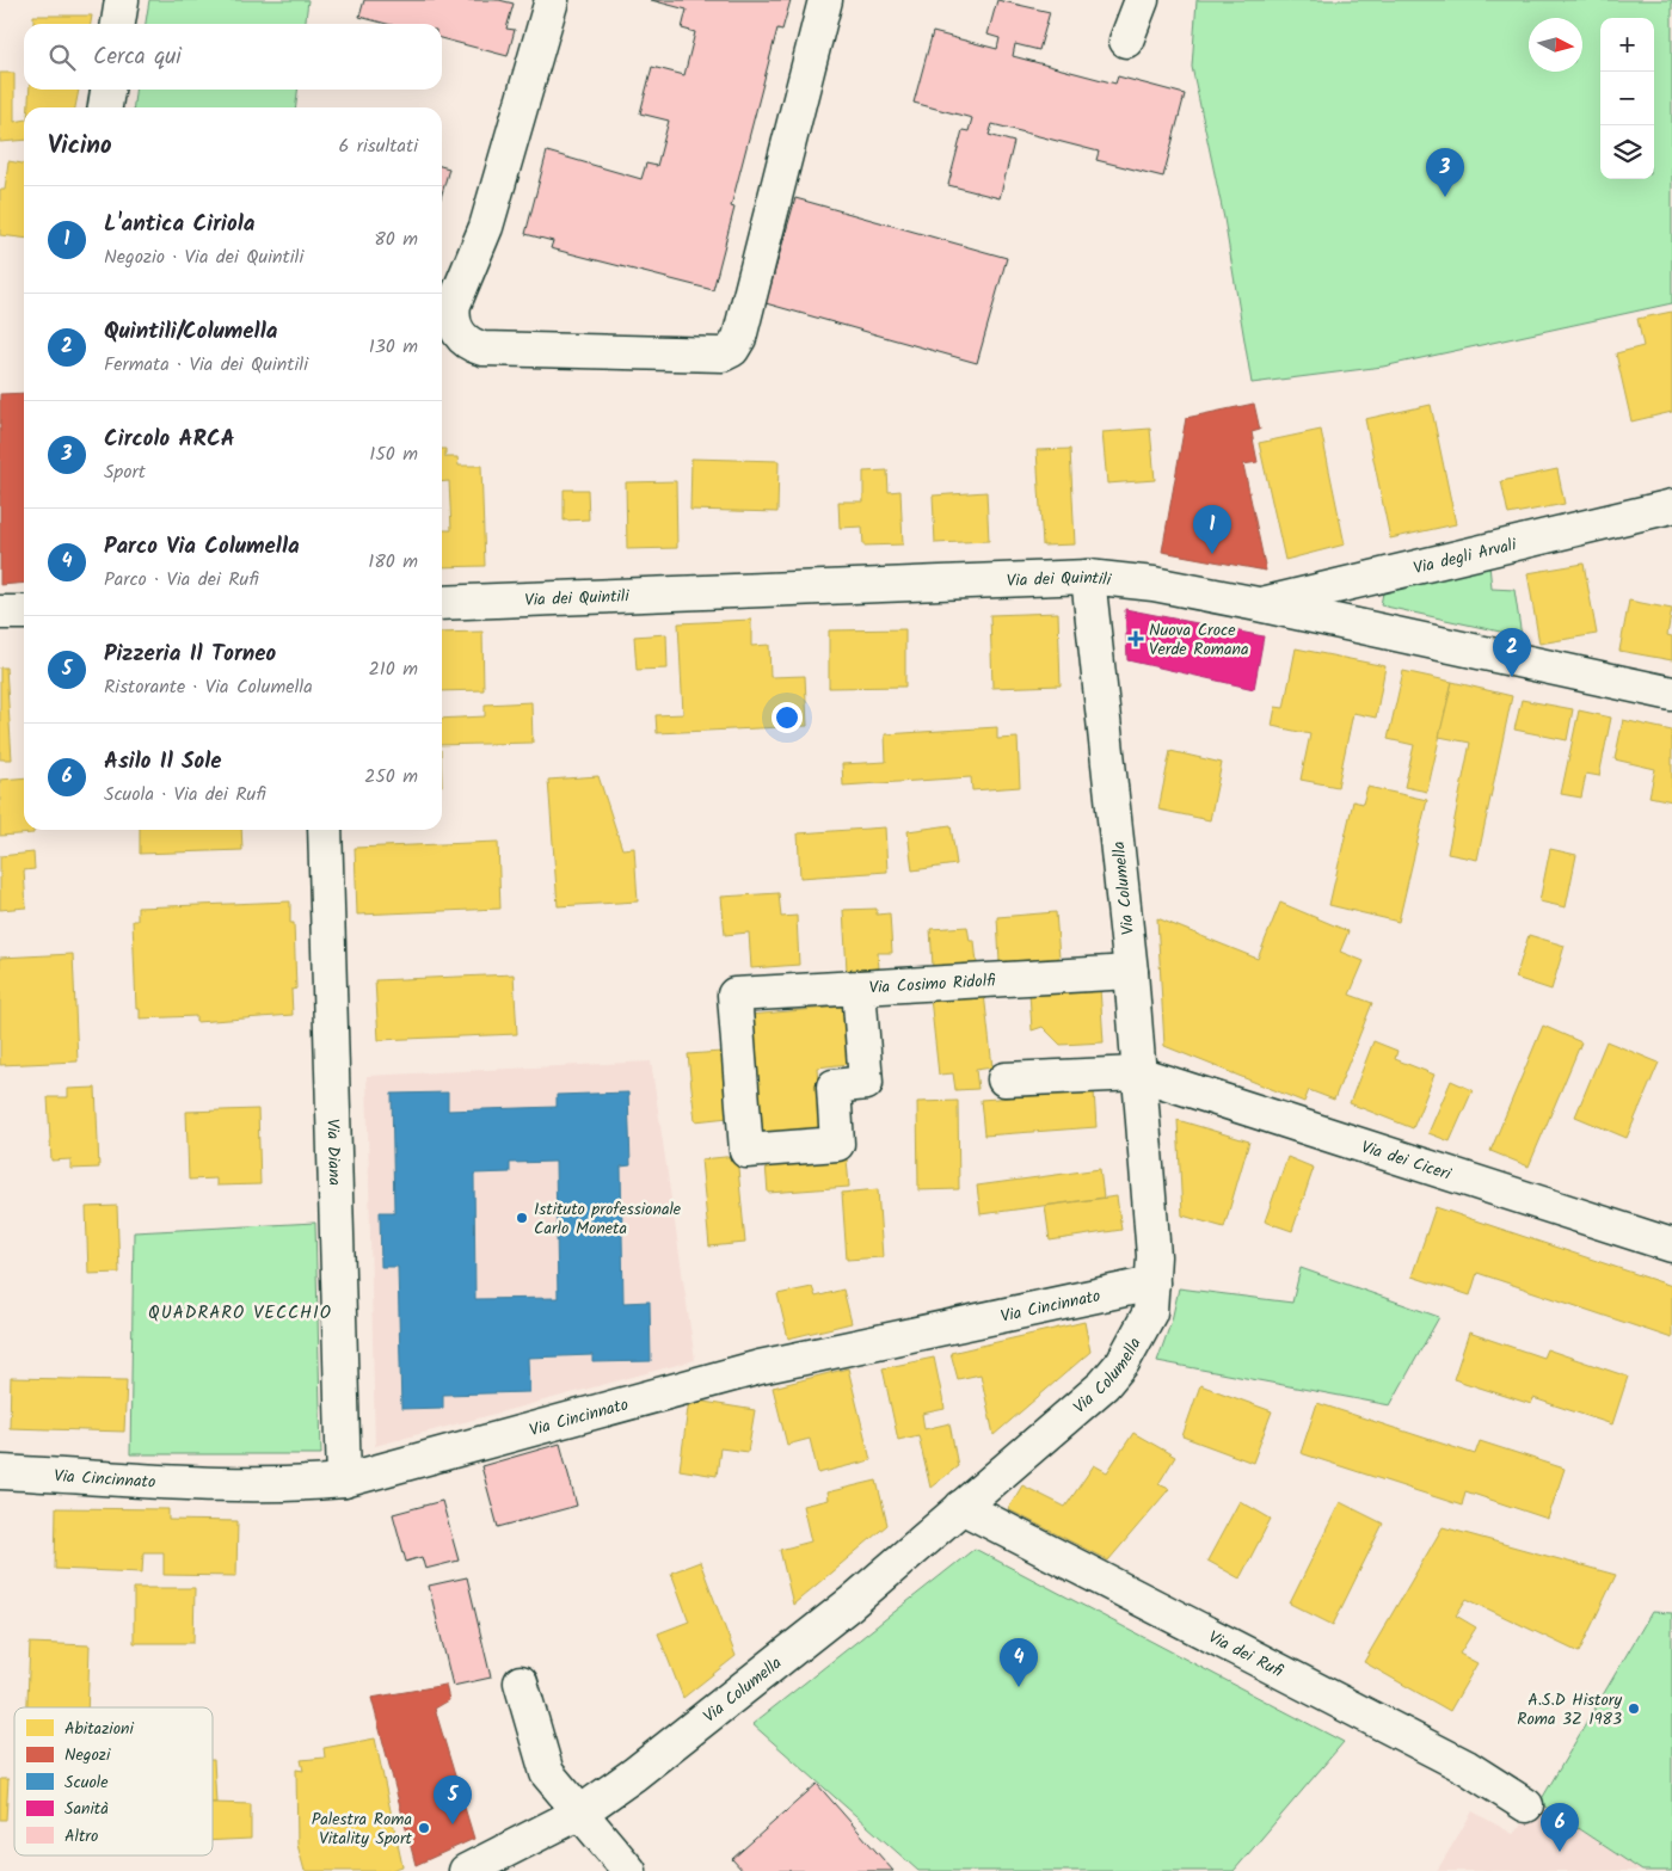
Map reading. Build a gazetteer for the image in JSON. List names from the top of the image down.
{
  "streets": {
    "street": [
      "Via degli Arvali",
      "Via dei Quintili",
      "Via Columella",
      "Via Cosimo Ridolfi",
      "Via Diana",
      "Via dei Ciceri",
      "Via Cincinnato",
      "Via dei Rufi"
    ]
  },
  "crossings": [
    ["Via degli Arvali", "Via dei Quintili"],
    ["Via dei Quintili", "Via Columella"],
    ["Via Columella", "Via Cosimo Ridolfi"],
    ["Via Columella", "Via dei Ciceri"],
    ["Via Columella", "Via Cincinnato"],
    ["Via Columella", "Via dei Rufi"],
    ["Via Diana", "Via Cincinnato"]
  ],
  "districts": ["QUADRARO VECCHIO"],
  "places": {
    "health": ["Nuova Croce Verde Romana"],
    "other": ["Istituto professionale Carlo Moneta", "A.S.D History Roma 3Z 1983", "Palestra Roma Vitality Sport"]
  },
  "legend": [
    "Abitazioni",
    "Negozi",
    "Scuole",
    "Sanità",
    "Altro"
  ],
  "north": "right",
  "page": {
    "map_buttons": ["+", "−"],
    "search": "Cerca qui",
    "heading": ["Vicino", "6 risultati"],
    "pins": [
      "3",
      "1",
      "2",
      "4",
      "5",
      "6"
    ],
    "list": [
      {
        "mark": "1",
        "name": "L'antica Ciriola",
        "note": "Negozio · Via dei Quintili",
        "value": "80 m"
      },
      {
        "mark": "2",
        "name": "Quintili/Columella",
        "note": "Fermata · Via dei Quintili",
        "value": "130 m"
      },
      {
        "mark": "3",
        "name": "Circolo ARCA",
        "note": "Sport",
        "value": "150 m"
      },
      {
        "mark": "4",
        "name": "Parco Via Columella",
        "note": "Parco · Via dei Rufi",
        "value": "180 m"
      },
      {
        "mark": "5",
        "name": "Pizzeria Il Torneo",
        "note": "Ristorante · Via Columella",
        "value": "210 m"
      },
      {
        "mark": "6",
        "name": "Asilo Il Sole",
        "note": "Scuola · Via dei Rufi",
        "value": "250 m"
      }
    ]
  }
}
